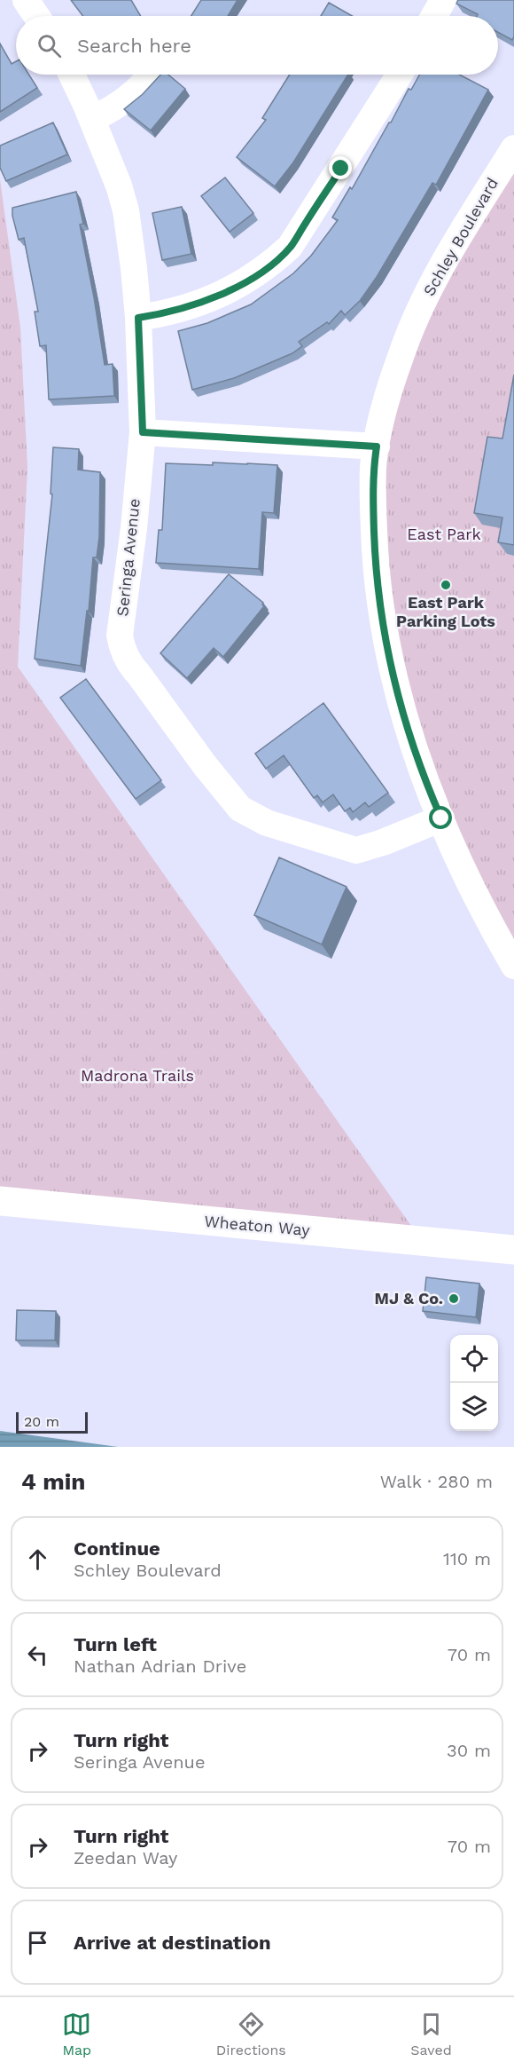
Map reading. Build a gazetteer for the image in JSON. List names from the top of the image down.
{
  "streets": {
    "main road": ["Wheaton Way"],
    "street": ["Schley Boulevard", "Seringa Avenue"]
  },
  "crossings": [
    ["Schley Boulevard", "Seringa Avenue"]
  ],
  "parks": ["East Park", "Madrona Trails"],
  "places": ["East Park Parking Lots", "MJ & Co."],
  "scale_bar": "20 m",
  "page": {
    "search": "Search here",
    "scale": "20 m",
    "heading": ["4 min", "Walk · 280 m"],
    "list": [
      ["Continue", "Schley Boulevard", "110 m"],
      ["Turn left", "Nathan Adrian Drive", "70 m"],
      ["Turn right", "Seringa Avenue", "30 m"],
      ["Turn right", "Zeedan Way", "70 m"],
      "Arrive at destination"
    ],
    "nav": ["Map", "Directions", "Saved"]
  }
}
